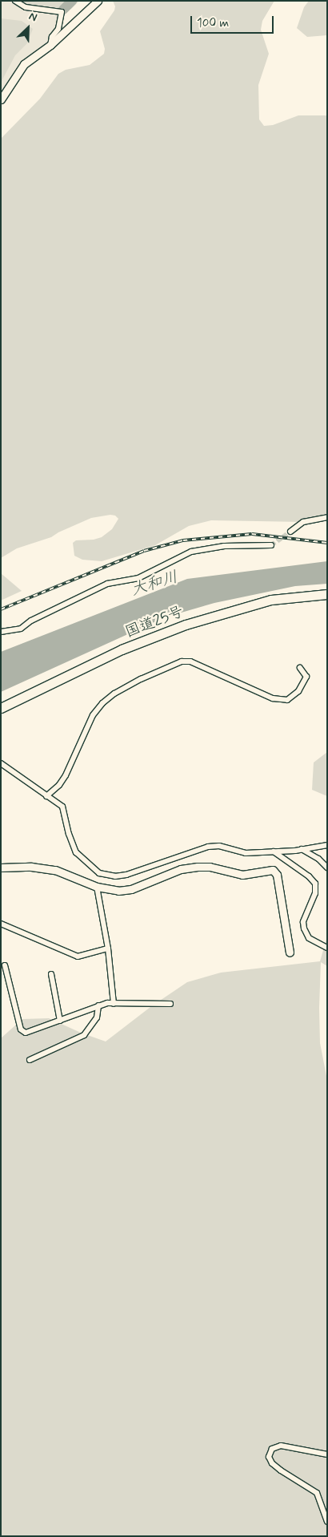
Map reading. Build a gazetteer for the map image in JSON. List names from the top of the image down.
{
  "streets": {
    "highway": ["国道25号"]
  },
  "water": ["大和川"],
  "scale_bar": "100 m",
  "north": "top right"
}
